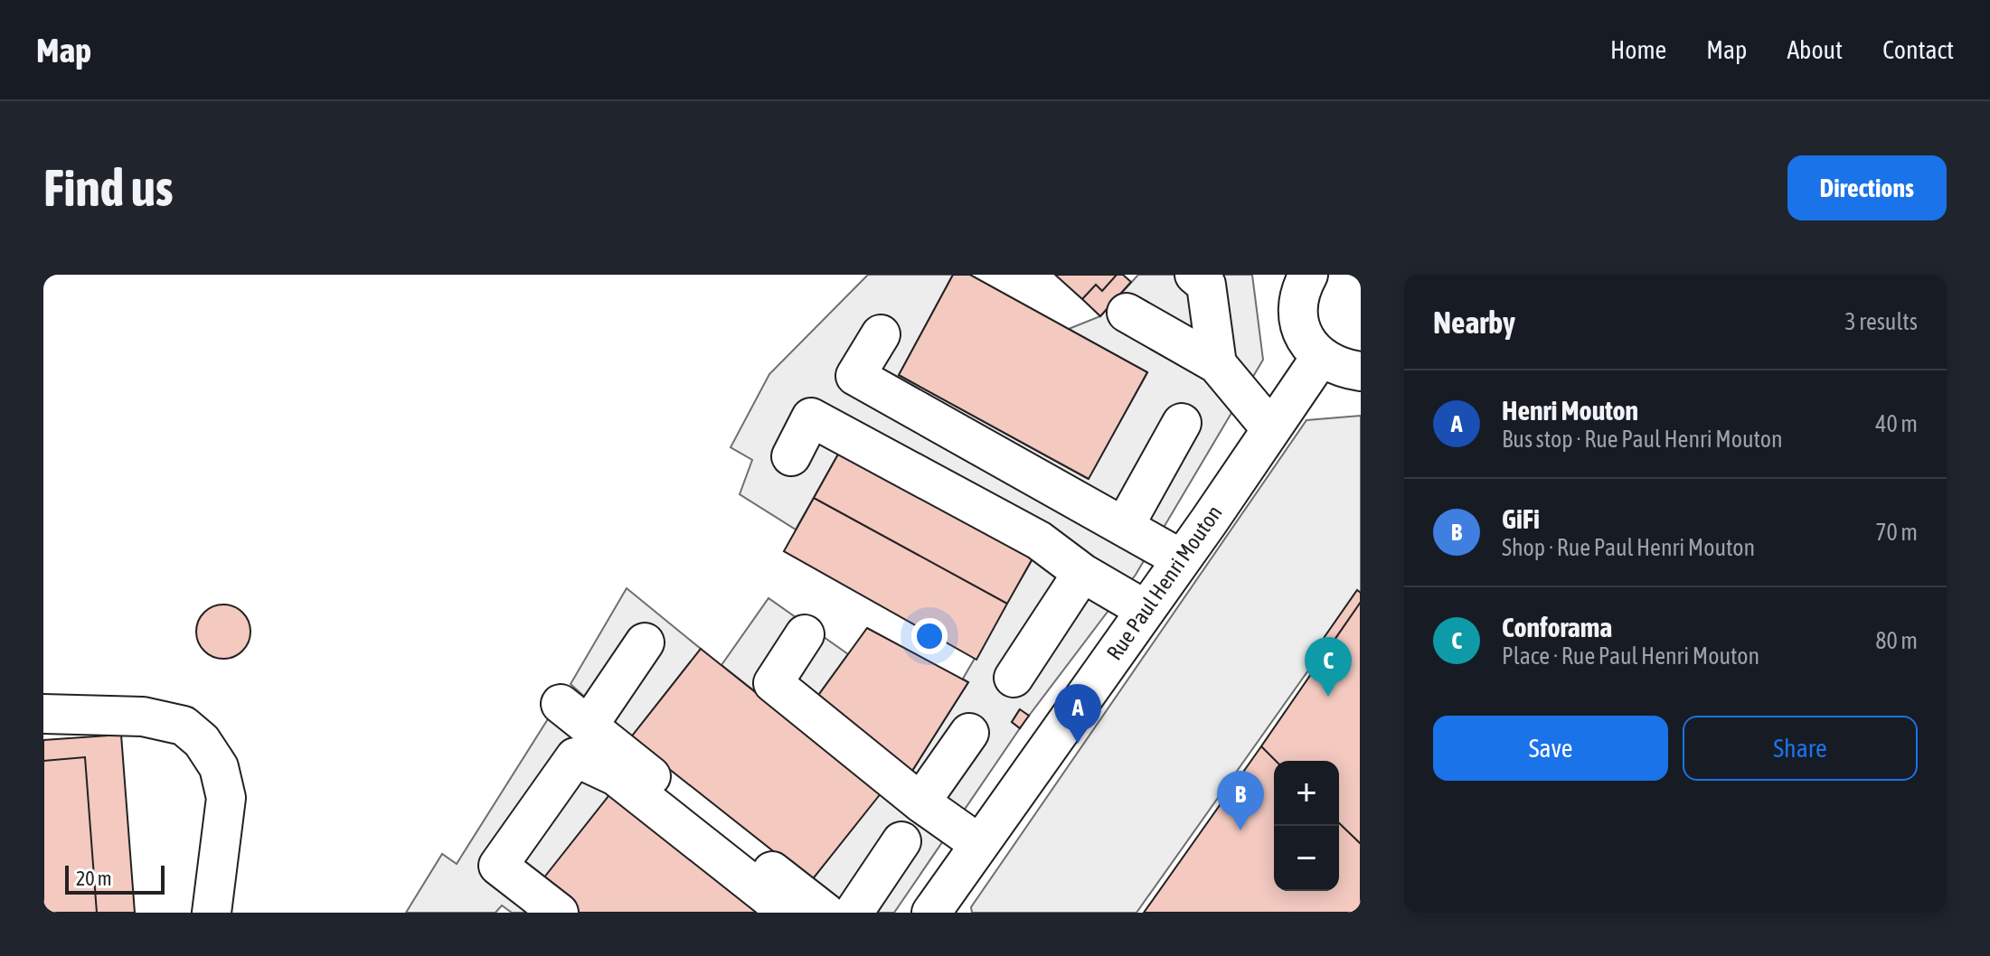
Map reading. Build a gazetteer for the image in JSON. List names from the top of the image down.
{
  "streets": {
    "street": ["Rue Paul Henri Mouton"]
  },
  "scale_bar": "20 m",
  "page": {
    "header": "Map",
    "nav": [
      "Home",
      "Map",
      "About",
      "Contact"
    ],
    "buttons": [
      "Directions",
      ["Save", "Share"]
    ],
    "title": "Find us",
    "heading": ["Nearby", "3 results"],
    "list": [
      {
        "mark": "A",
        "name": "Henri Mouton",
        "note": "Bus stop · Rue Paul Henri Mouton",
        "value": "40 m"
      },
      {
        "mark": "B",
        "name": "GiFi",
        "note": "Shop · Rue Paul Henri Mouton",
        "value": "70 m"
      },
      {
        "mark": "C",
        "name": "Conforama",
        "note": "Place · Rue Paul Henri Mouton",
        "value": "80 m"
      }
    ],
    "pins": ["C", "A", "B"],
    "map_buttons": ["+", "−"],
    "scale": "20 m"
  }
}
